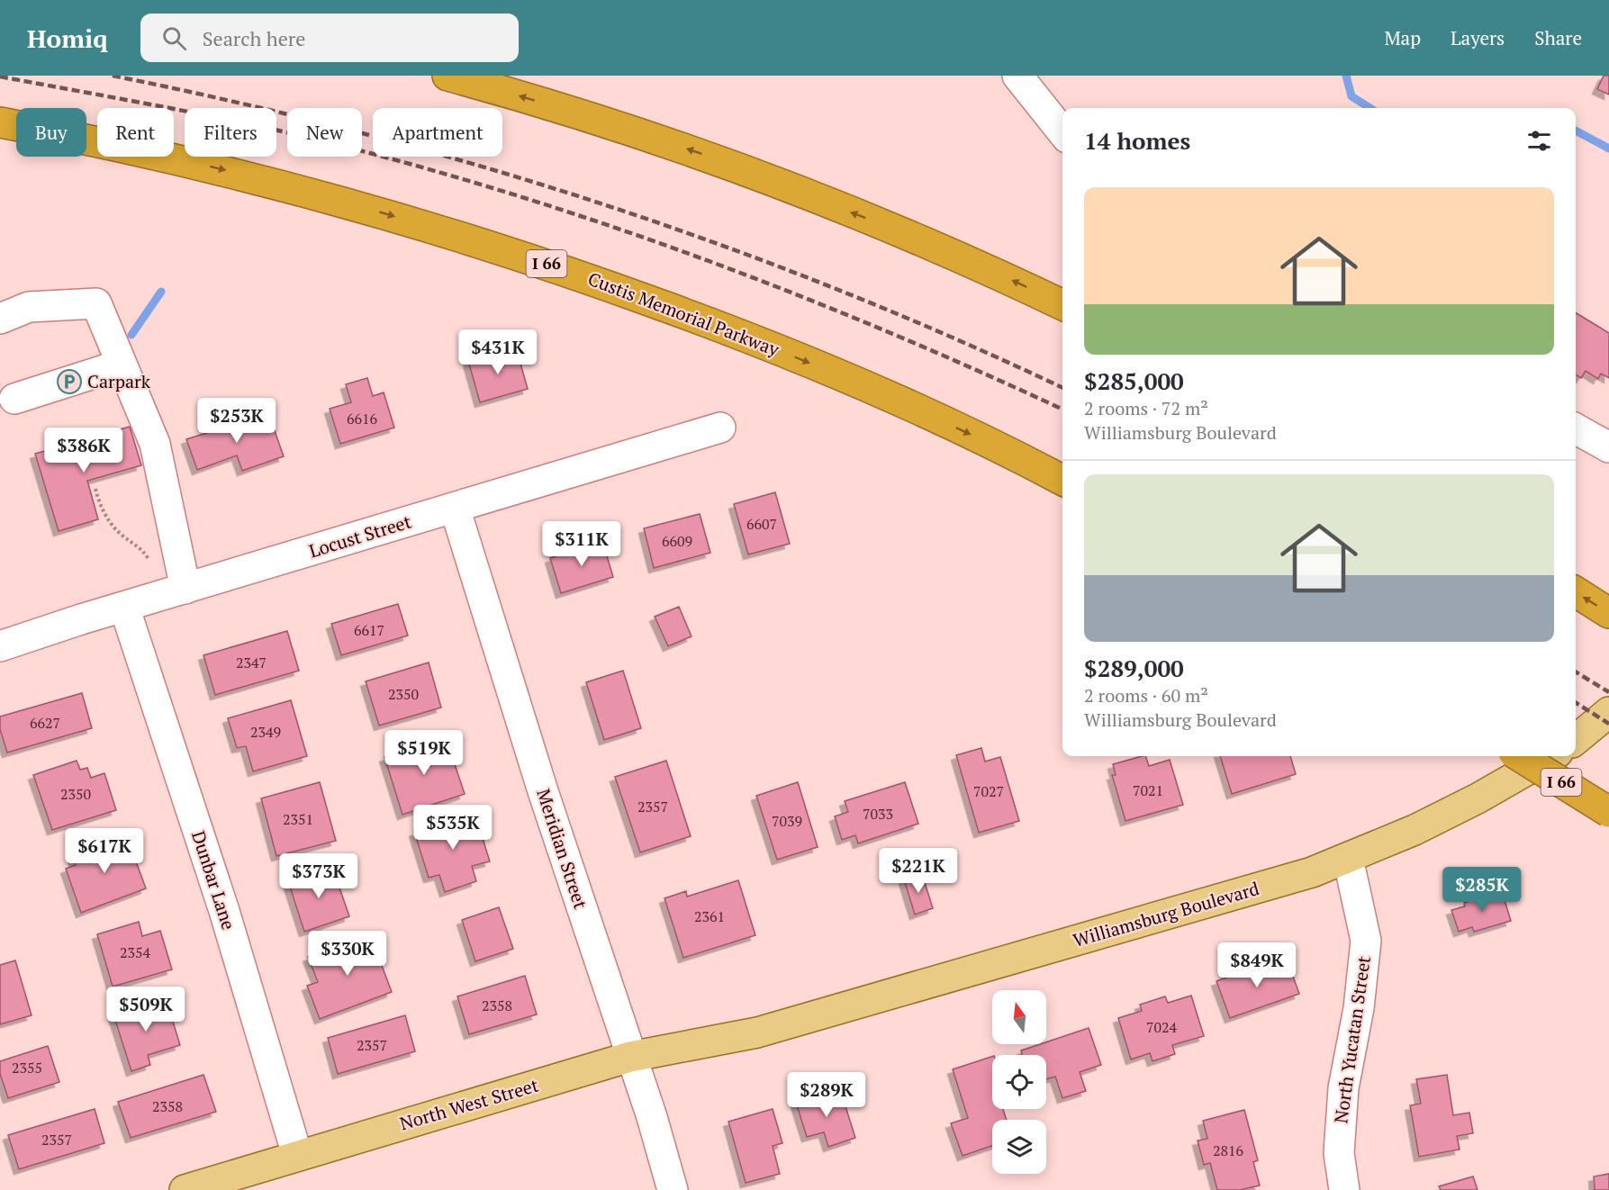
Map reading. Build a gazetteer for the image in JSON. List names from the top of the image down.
{
  "streets": {
    "highway": ["I 66", "Custis Memorial Parkway"],
    "main road": ["Williamsburg Boulevard", "North West Street"],
    "street": [
      "Locust Street",
      "Meridian Street",
      "Dunbar Lane",
      "North Yucatan Street"
    ]
  },
  "crossings": [
    ["Locust Street", "Meridian Street"],
    ["Locust Street", "Dunbar Lane"],
    ["Meridian Street", "North West Street"],
    ["Dunbar Lane", "North West Street"],
    ["Williamsburg Boulevard", "North Yucatan Street"],
    ["Williamsburg Boulevard", "North West Street"]
  ],
  "places": {
    "parking": ["Carpark"]
  },
  "house_numbers": [
    "6616",
    "6607",
    "6609",
    "6617",
    "2347",
    "2350",
    "6627",
    "2349",
    "7021",
    "7027",
    "2350",
    "2357",
    "7033",
    "2351",
    "7039",
    "2361",
    "2354",
    "2358",
    "7024",
    "2357",
    "2355",
    "2358",
    "2357",
    "2816"
  ],
  "north": "top",
  "page": {
    "header": "Homiq",
    "search": "Search here",
    "nav": ["Map", "Layers", "Share"],
    "chip": [
      "Buy",
      "Rent",
      "Filters",
      "New",
      "Apartment"
    ],
    "heading": "14 homes",
    "list": [
      {
        "name": "$285,000",
        "note": "2 rooms · 72 m² · Williamsburg Boulevard"
      },
      {
        "name": "$289,000",
        "note": "2 rooms · 60 m² · Williamsburg Boulevard"
      }
    ],
    "price": [
      "$431K",
      "$253K",
      "$386K",
      "$311K",
      "$519K",
      "$535K",
      "$617K",
      "$221K",
      "$373K",
      "$285K",
      "$330K",
      "$849K",
      "$509K",
      "$289K"
    ]
  }
}
